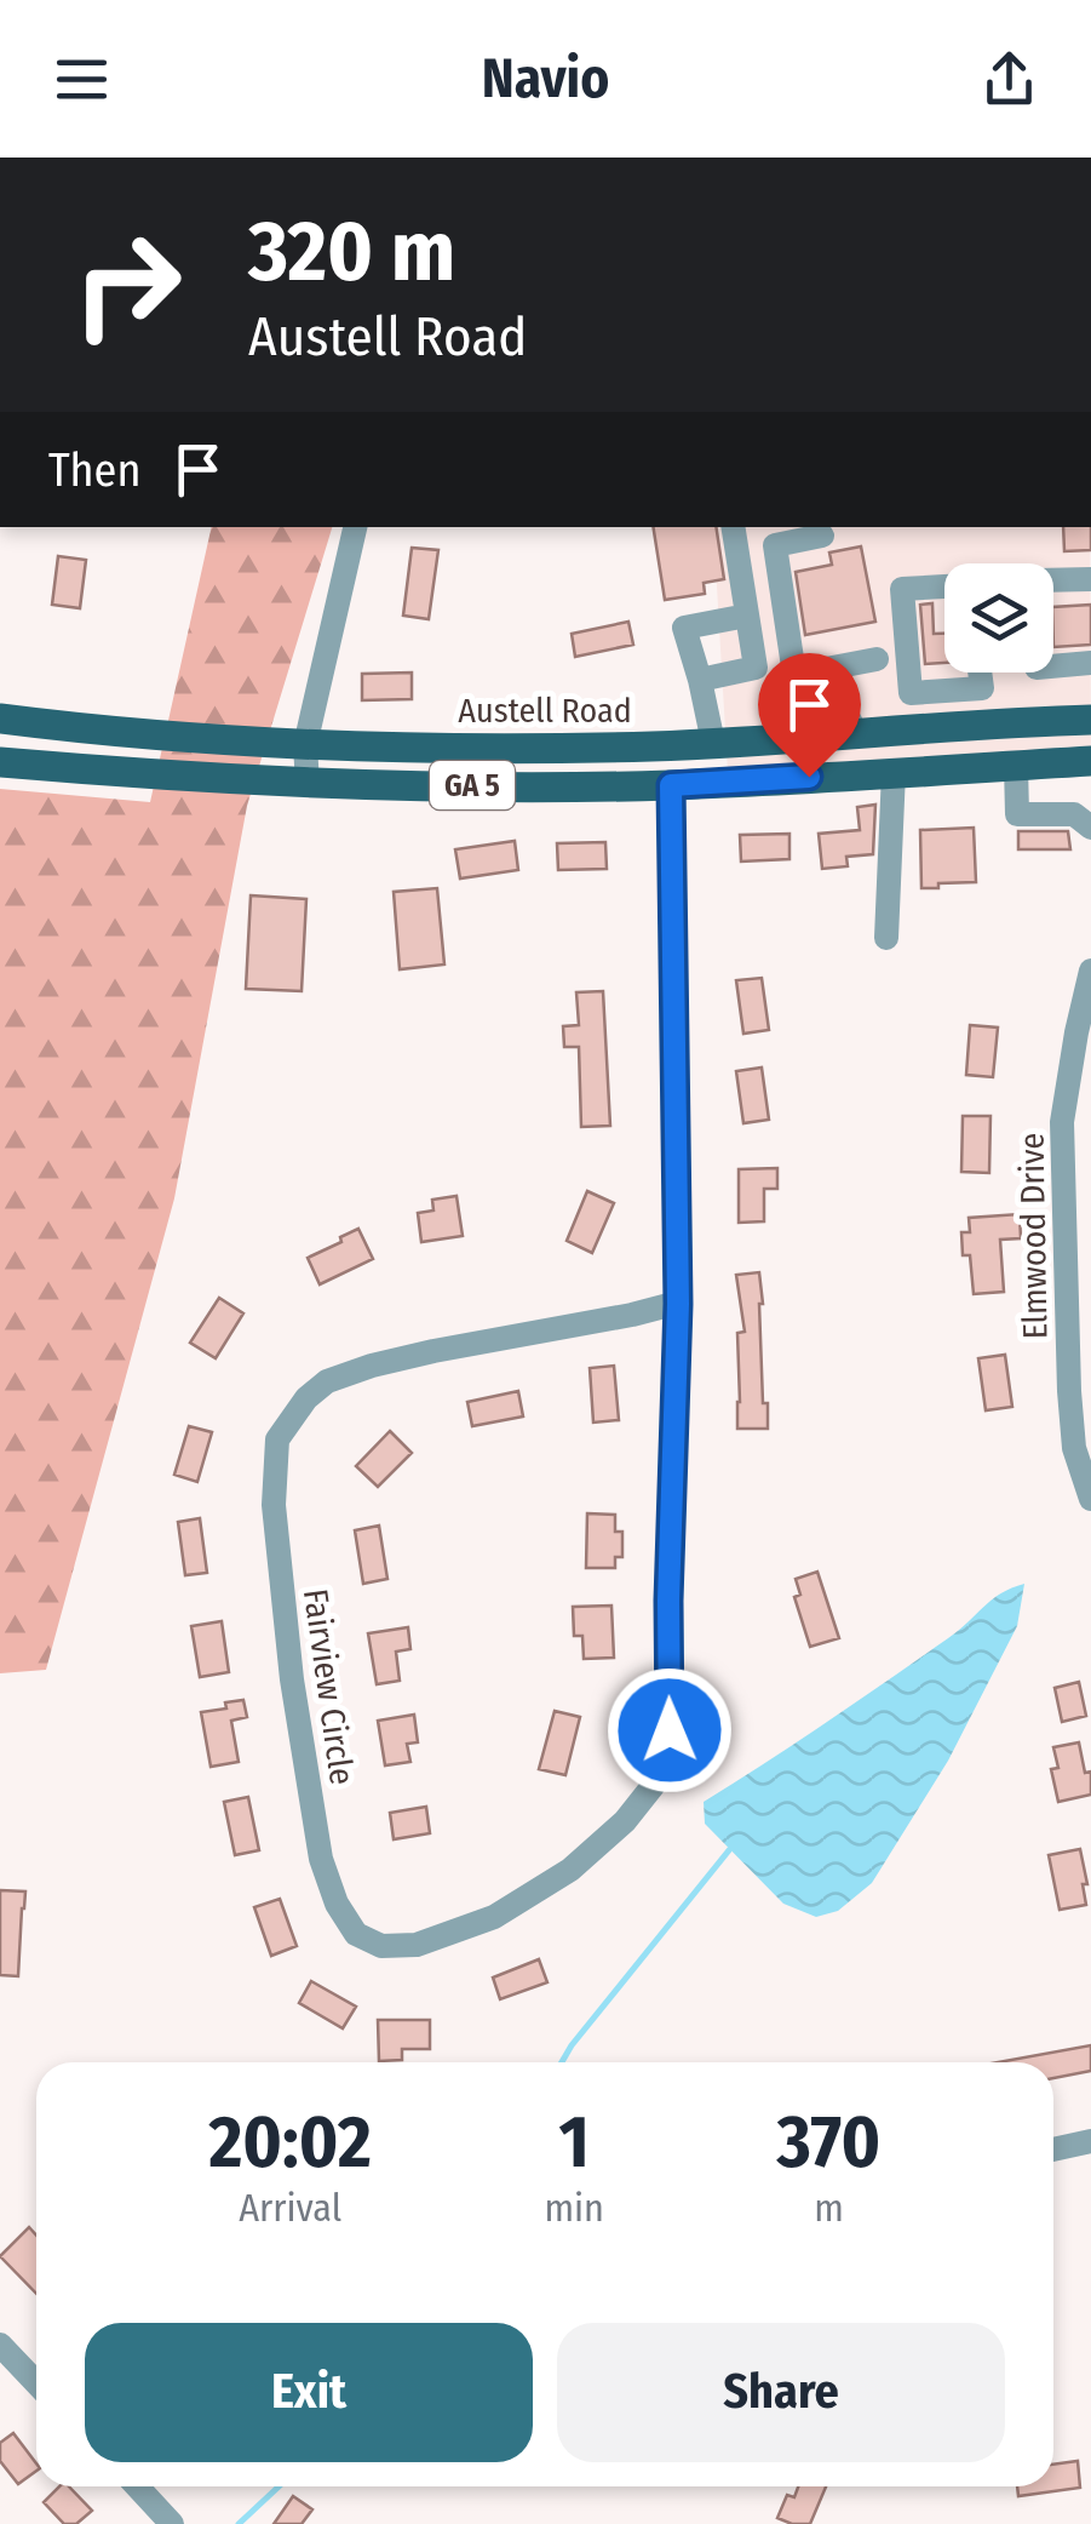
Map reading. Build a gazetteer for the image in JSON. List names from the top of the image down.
{
  "streets": {
    "main road": ["Austell Road", "GA 5"],
    "street": ["Elmwood Drive", "Fairview Circle"]
  },
  "page": {
    "header": "Navio",
    "turn": ["320 m", "Austell Road"],
    "then": "Then",
    "eta": [
      "20:02",
      "Arrival",
      "1",
      "min",
      "370",
      "m"
    ],
    "buttons": ["Exit", "Share"]
  }
}
